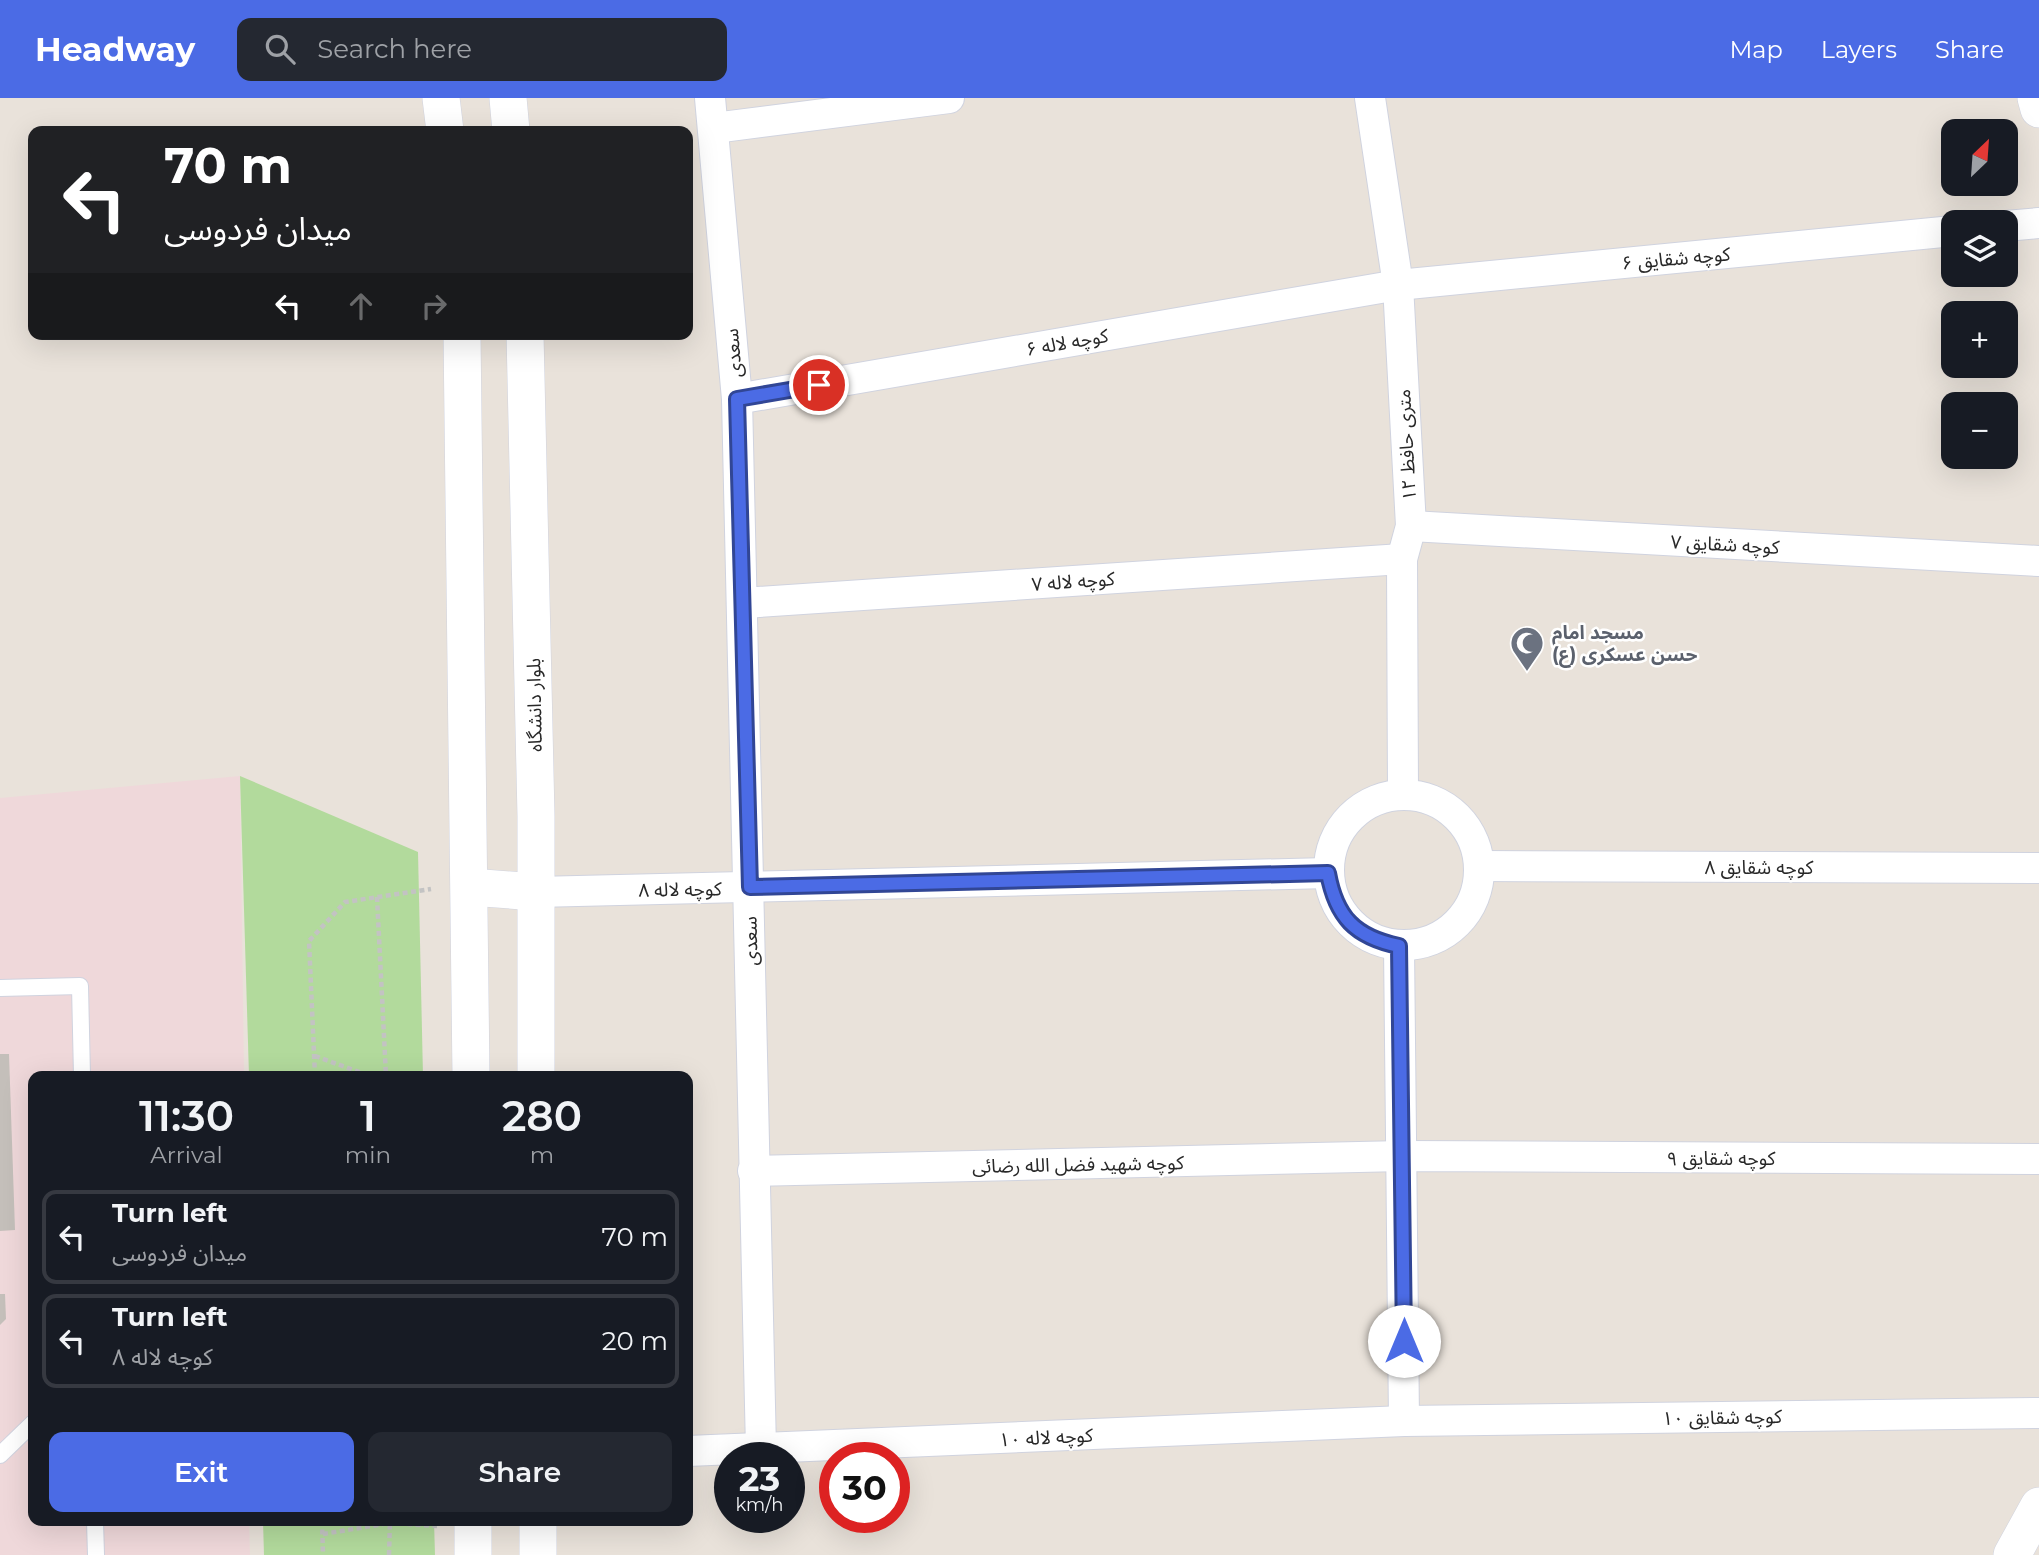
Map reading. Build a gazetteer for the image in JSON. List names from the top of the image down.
{
  "streets": {
    "street": [
      "کوچه شقایق ۶",
      "کوچه لاله ۶",
      "سعدی",
      "۱۲ متری حافظ",
      "کوچه شقایق ۷",
      "کوچه لاله ۷",
      "بلوار دانشگاه",
      "کوچه شقایق ۸",
      "کوچه لاله ۸",
      "کوچه شقایق ۹",
      "کوچه شهید فضل الله رضائی",
      "کوچه شقایق ۱۰",
      "کوچه لاله ۱۰"
    ]
  },
  "crossings": [
    ["کوچه شقایق ۶", "کوچه لاله ۶"],
    ["کوچه شقایق ۶", "۱۲ متری حافظ"],
    ["کوچه لاله ۶", "سعدی"],
    ["کوچه لاله ۶", "۱۲ متری حافظ"],
    ["سعدی", "کوچه لاله ۷"],
    ["سعدی", "کوچه لاله ۸"],
    ["سعدی", "کوچه شهید فضل الله رضائی"],
    ["۱۲ متری حافظ", "کوچه شقایق ۷"],
    ["۱۲ متری حافظ", "کوچه لاله ۷"],
    ["۱۲ متری حافظ", "کوچه شقایق ۸"],
    ["۱۲ متری حافظ", "کوچه لاله ۸"],
    ["بلوار دانشگاه", "کوچه لاله ۸"],
    ["کوچه شقایق ۸", "کوچه لاله ۸"],
    ["کوچه شقایق ۹", "کوچه شهید فضل الله رضائی"],
    ["کوچه شقایق ۱۰", "کوچه لاله ۱۰"]
  ],
  "places": {
    "mosque": ["مسجد امام حسن عسکری (ع)"]
  },
  "north": "top right",
  "page": {
    "header": "Headway",
    "search": "Search here",
    "nav": ["Map", "Layers", "Share"],
    "map_buttons": ["+", "−"],
    "turn": ["70 m", "میدان فردوسی"],
    "eta": [
      "11:30",
      "Arrival",
      "1",
      "min",
      "280",
      "m"
    ],
    "list": [
      {
        "name": "Turn left",
        "note": "میدان فردوسی",
        "value": "70 m"
      },
      {
        "name": "Turn left",
        "note": "کوچه لاله ۸",
        "value": "20 m"
      }
    ],
    "buttons": ["Exit", "Share"],
    "speed": "23 km/h",
    "limit": "30"
  }
}
